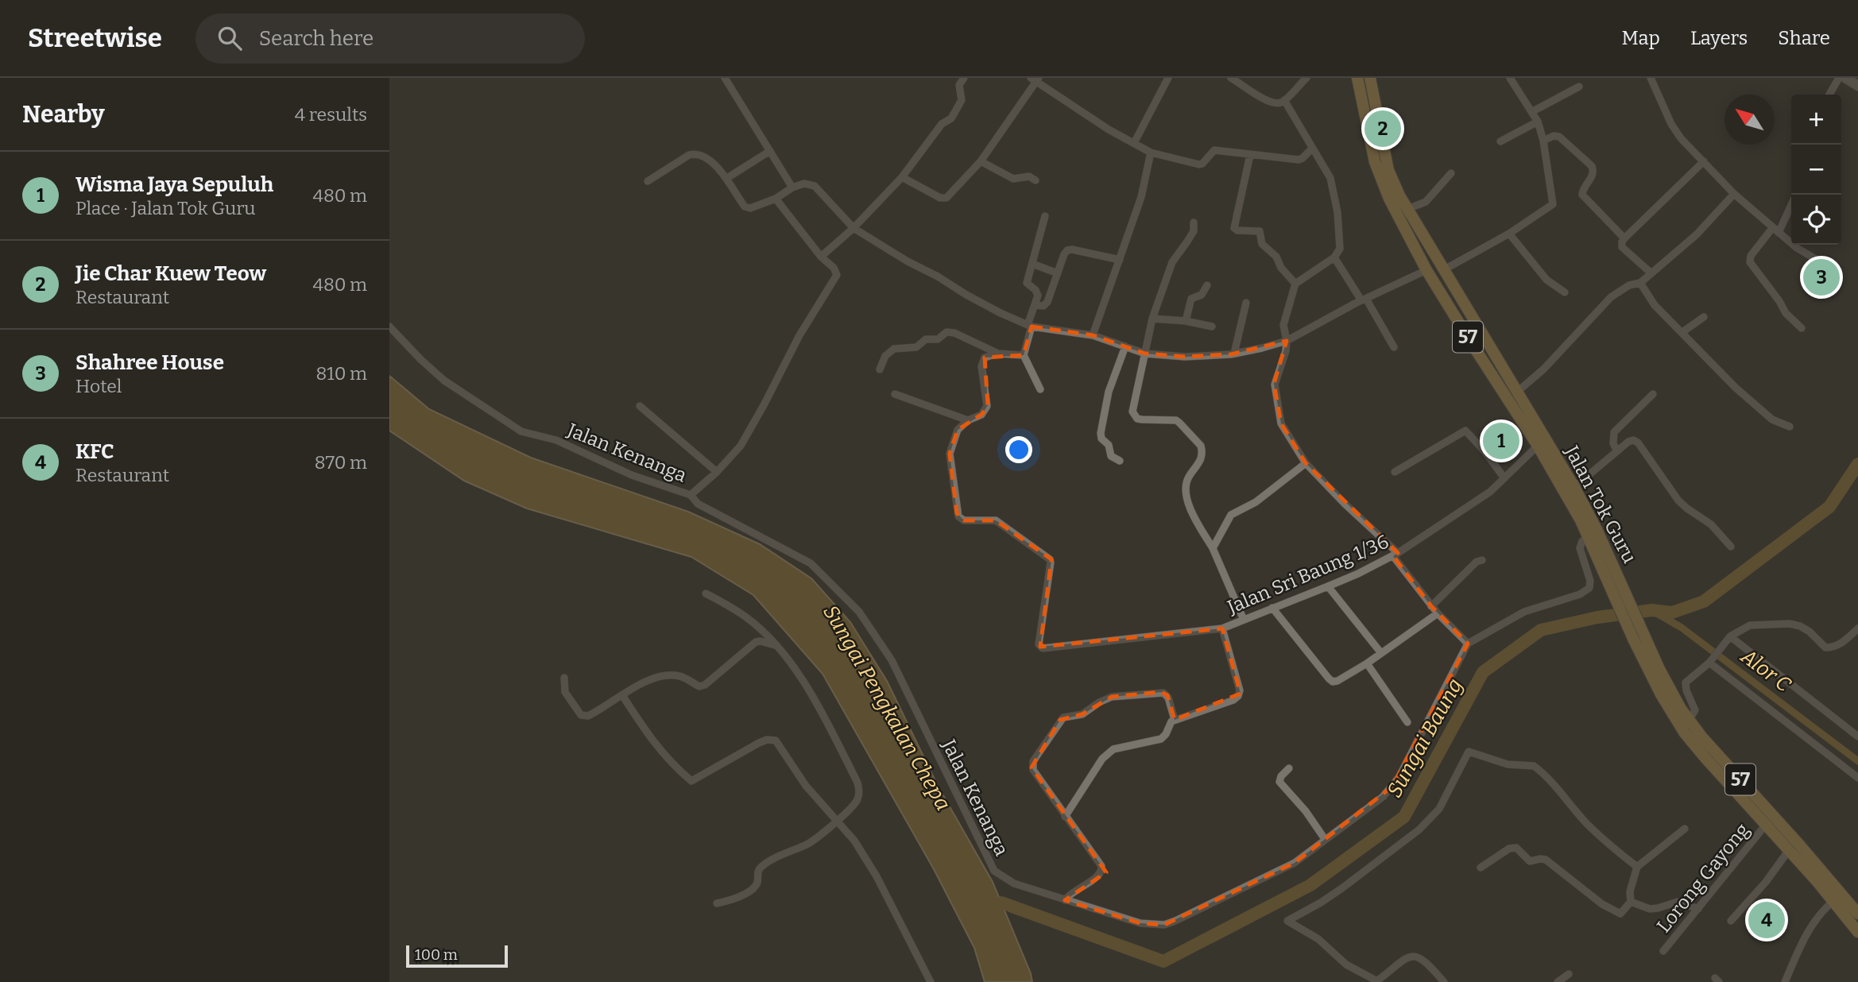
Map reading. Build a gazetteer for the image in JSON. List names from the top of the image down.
{
  "streets": {
    "main road": ["57", "Jalan Tok Guru"],
    "street": ["Jalan Kenanga", "Jalan Sri Baung 1/36", "Lorong Gayong"]
  },
  "crossings": [
    ["57", "Jalan Tok Guru"],
    ["Jalan Tok Guru", "Jalan Sri Baung 1/36"],
    ["Jalan Tok Guru", "Lorong Gayong"]
  ],
  "water": ["Alor C", "Sungai Pengkalan Chepa", "Sungai Baung"],
  "scale_bar": "100 m",
  "north": "top left",
  "page": {
    "header": "Streetwise",
    "search": "Search here",
    "nav": ["Map", "Layers", "Share"],
    "heading": ["Nearby", "4 results"],
    "map_buttons": ["+", "−"],
    "pins": [
      "2",
      "3",
      "1",
      "4"
    ],
    "list": [
      {
        "mark": "1",
        "name": "Wisma Jaya Sepuluh",
        "note": "Place · Jalan Tok Guru",
        "value": "480 m"
      },
      {
        "mark": "2",
        "name": "Jie Char Kuew Teow",
        "note": "Restaurant",
        "value": "480 m"
      },
      {
        "mark": "3",
        "name": "Shahree House",
        "note": "Hotel",
        "value": "810 m"
      },
      {
        "mark": "4",
        "name": "KFC",
        "note": "Restaurant",
        "value": "870 m"
      }
    ],
    "scale": "100 m"
  }
}
